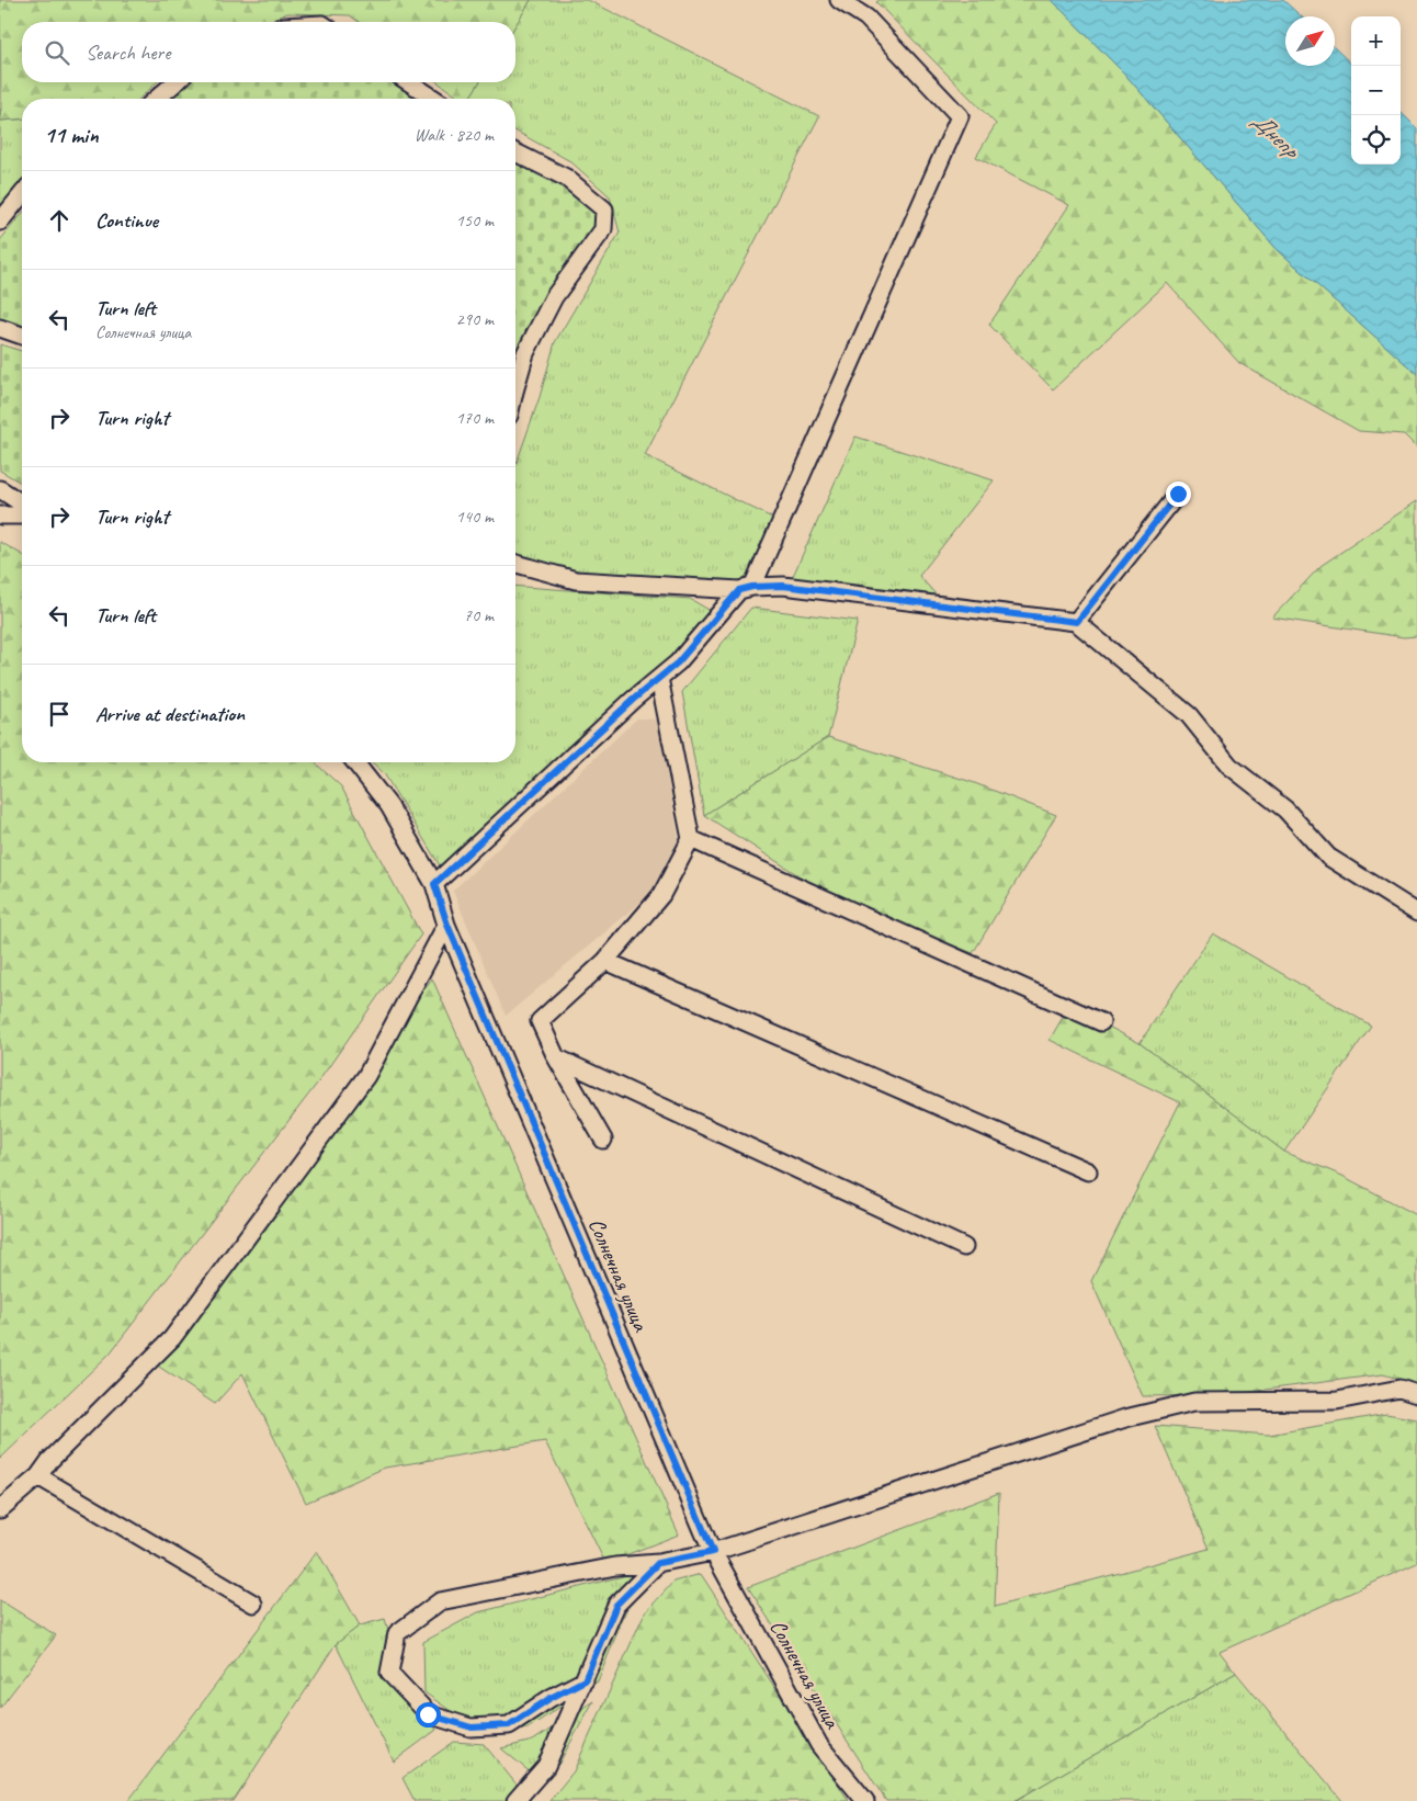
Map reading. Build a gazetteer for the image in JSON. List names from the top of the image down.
{
  "streets": {
    "street": ["Солнечная улица"]
  },
  "water": ["Днепр"],
  "north": "top right",
  "page": {
    "map_buttons": ["+", "−"],
    "search": "Search here",
    "heading": ["11 min", "Walk · 820 m"],
    "list": [
      ["Continue", "150 m"],
      ["Turn left", "Солнечная улица", "290 m"],
      ["Turn right", "170 m"],
      ["Turn right", "140 m"],
      ["Turn left", "70 m"],
      "Arrive at destination"
    ]
  }
}
